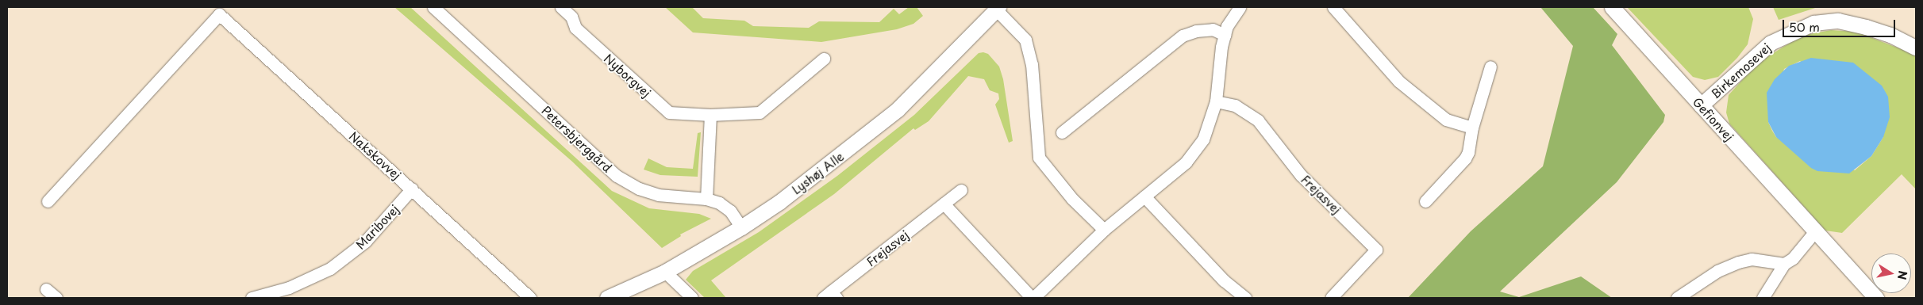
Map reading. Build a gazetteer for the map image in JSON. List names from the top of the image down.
{
  "streets": {
    "street": [
      "Birkemosevej",
      "Nyborgvej",
      "Gefionvej",
      "Petersbjerggård",
      "Nakskovvej",
      "Lyshøj Alle",
      "Frejasvej",
      "Maribovej"
    ]
  },
  "crossings": [
    ["Birkemosevej", "Gefionvej"],
    ["Petersbjerggård", "Lyshøj Alle"],
    ["Nakskovvej", "Maribovej"]
  ],
  "scale_bar": "50 m",
  "north": "right"
}
